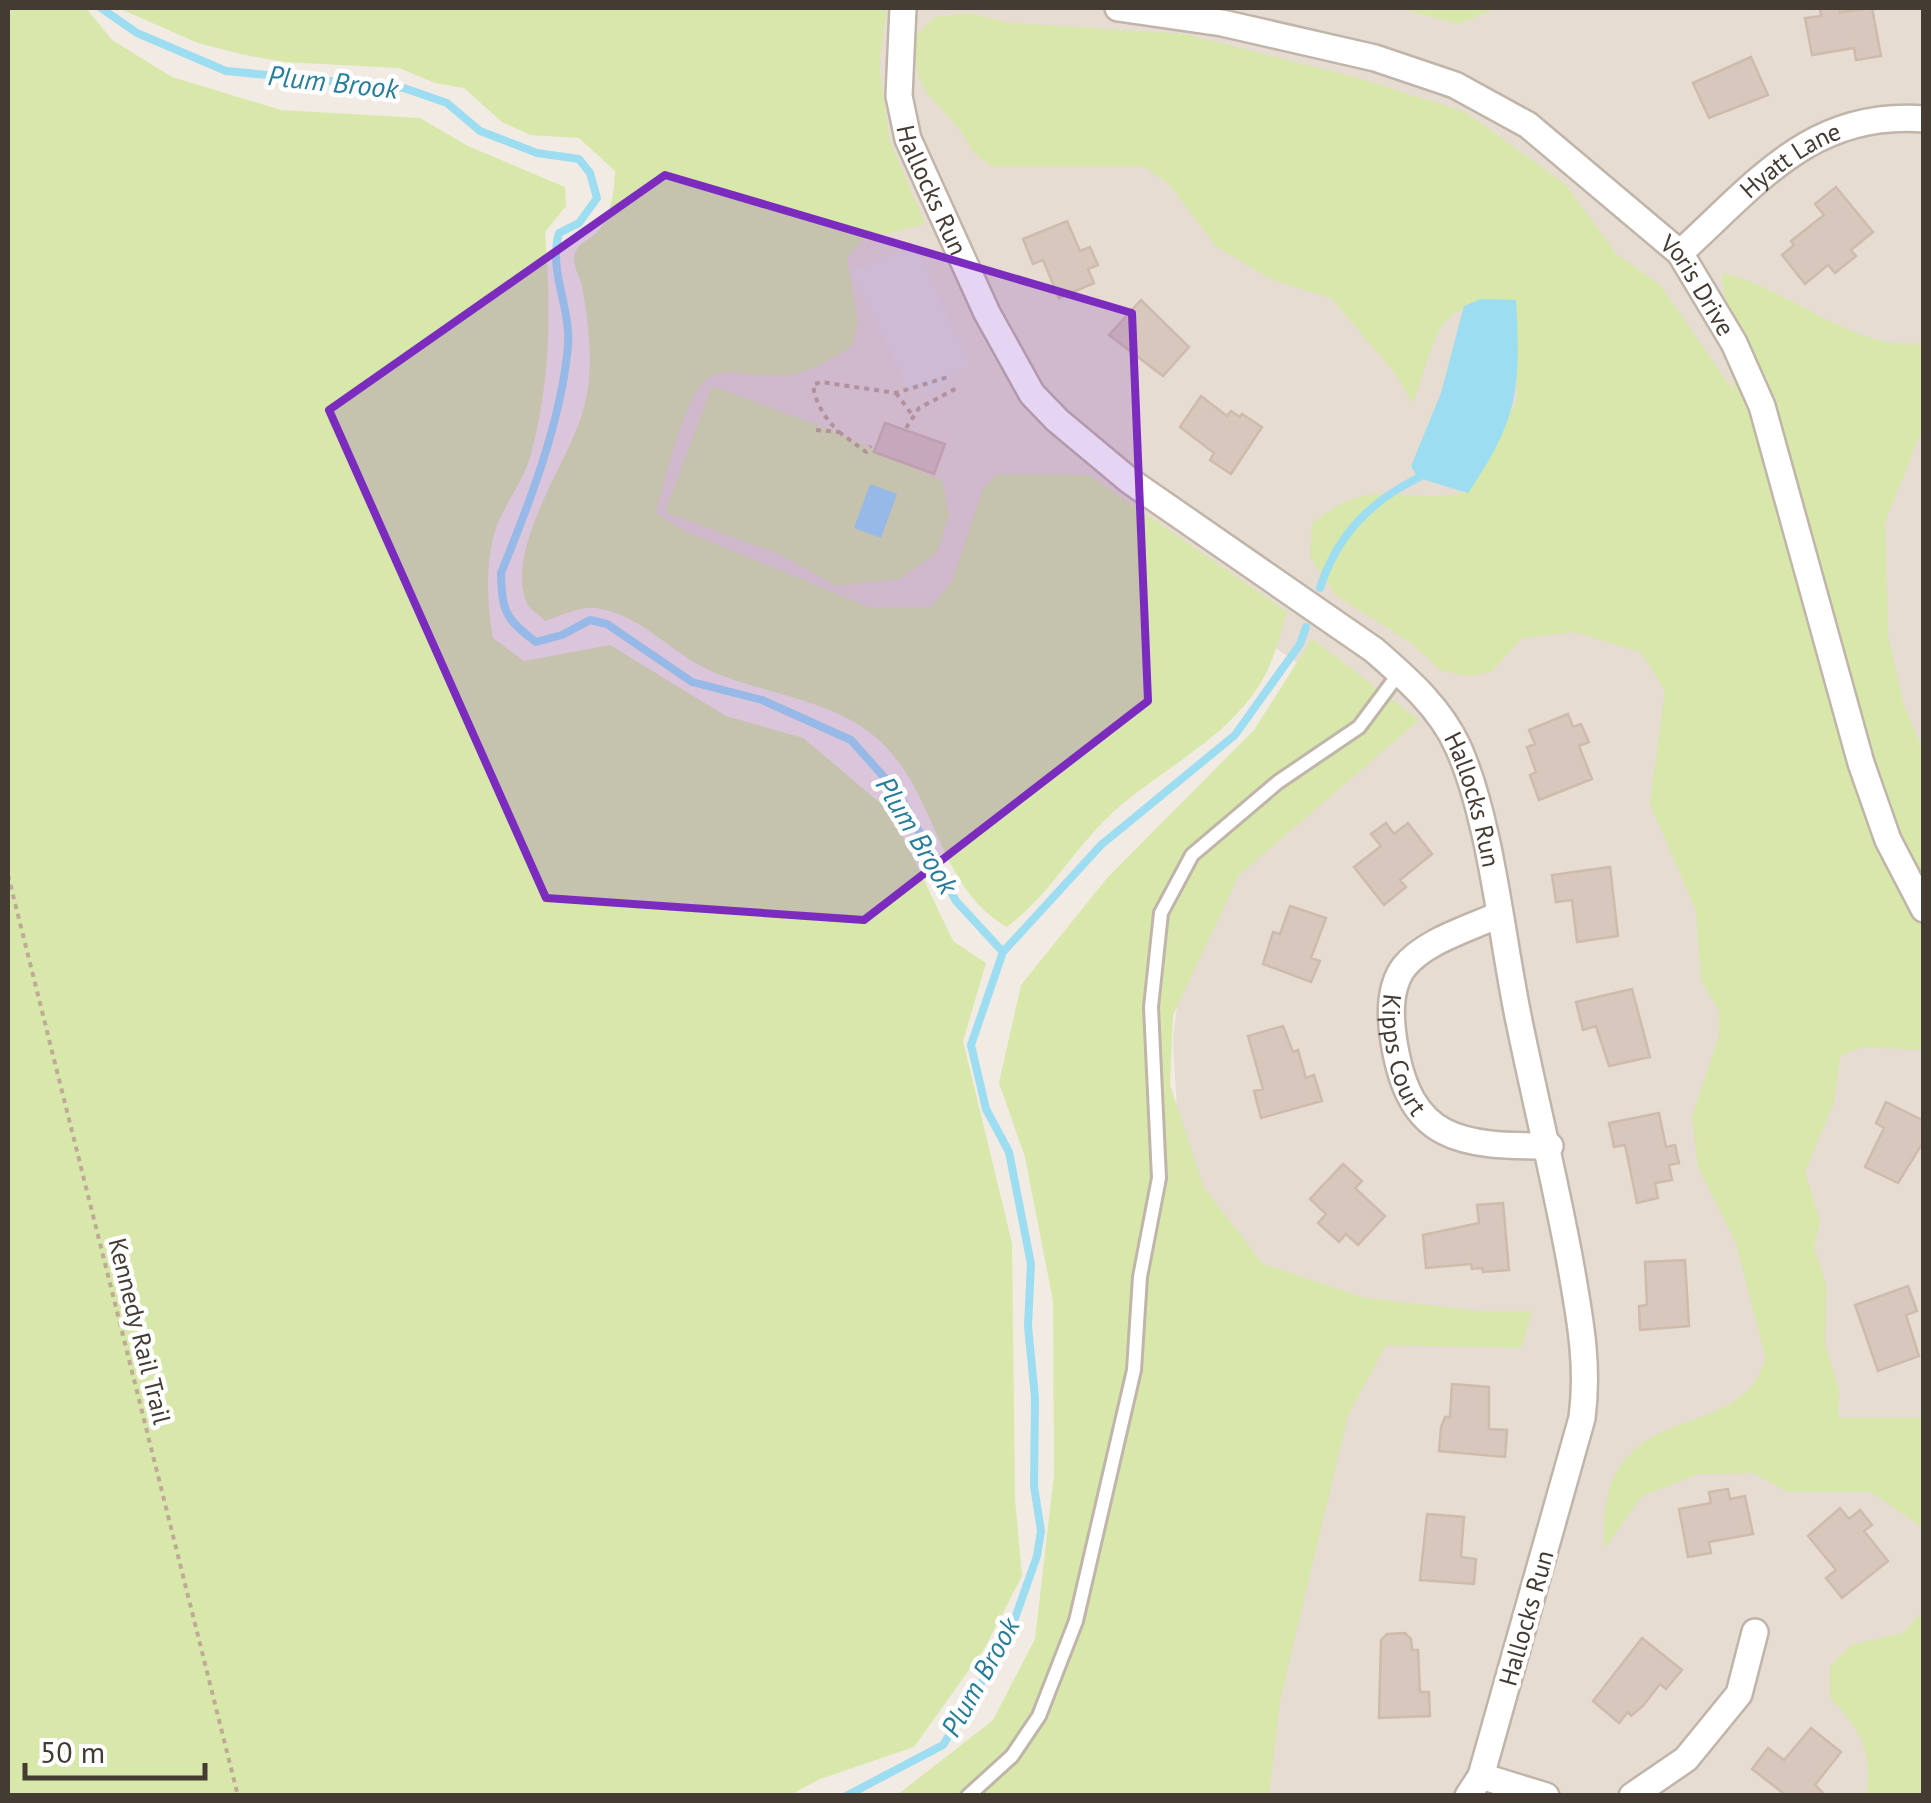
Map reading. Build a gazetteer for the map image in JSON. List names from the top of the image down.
{
  "streets": {
    "street": [
      "Hyatt Lane",
      "Hallocks Run",
      "Voris Drive",
      "Kipps Court"
    ],
    "path": ["Kennedy Rail Trail"]
  },
  "crossings": [
    ["Hyatt Lane", "Voris Drive"],
    ["Hallocks Run", "Kipps Court"]
  ],
  "water": ["Plum Brook"],
  "scale_bar": "50 m"
}
